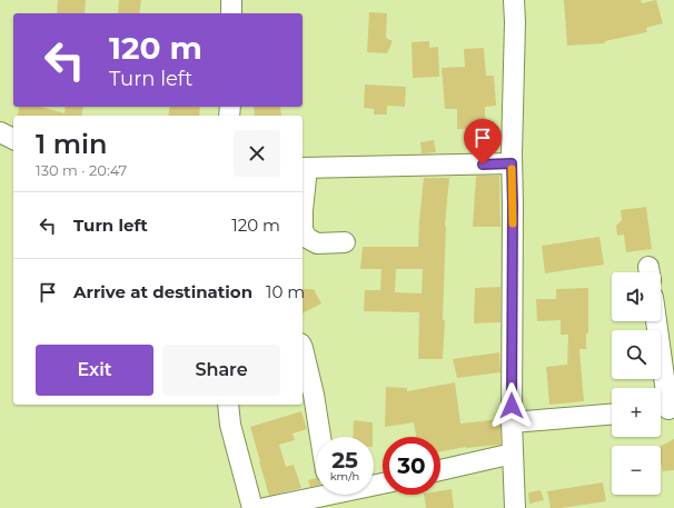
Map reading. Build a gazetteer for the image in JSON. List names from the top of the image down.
{
  "page": {
    "turn": ["120 m", "Turn left"],
    "heading": ["1 min", "130 m · 20:47"],
    "list": [
      {
        "name": "Turn left",
        "value": "120 m"
      },
      {
        "name": "Arrive at destination",
        "value": "10 m"
      }
    ],
    "map_buttons": ["+", "−"],
    "buttons": ["Exit", "Share"],
    "speed": "25 km/h",
    "limit": "30"
  }
}
